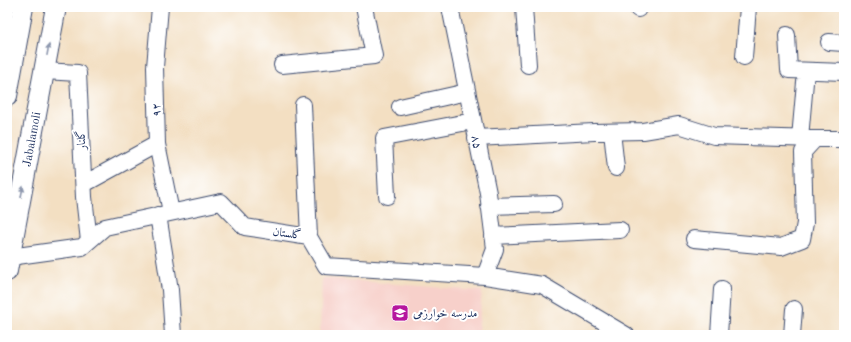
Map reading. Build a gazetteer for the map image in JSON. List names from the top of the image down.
{
  "streets": {
    "main road": ["Jabalamoli"],
    "street": [
      "۹۲",
      "گلنار",
      "۸۵",
      "گلستان"
    ]
  },
  "crossings": [
    ["۹۲", "گلستان"],
    ["Jabalamoli", "گلنار"],
    ["Jabalamoli", "گلستان"],
    ["گلنار", "گلستان"],
    ["۸۵", "گلستان"]
  ],
  "places": {
    "school or university": ["مدرسه خوارزمی"]
  }
}
